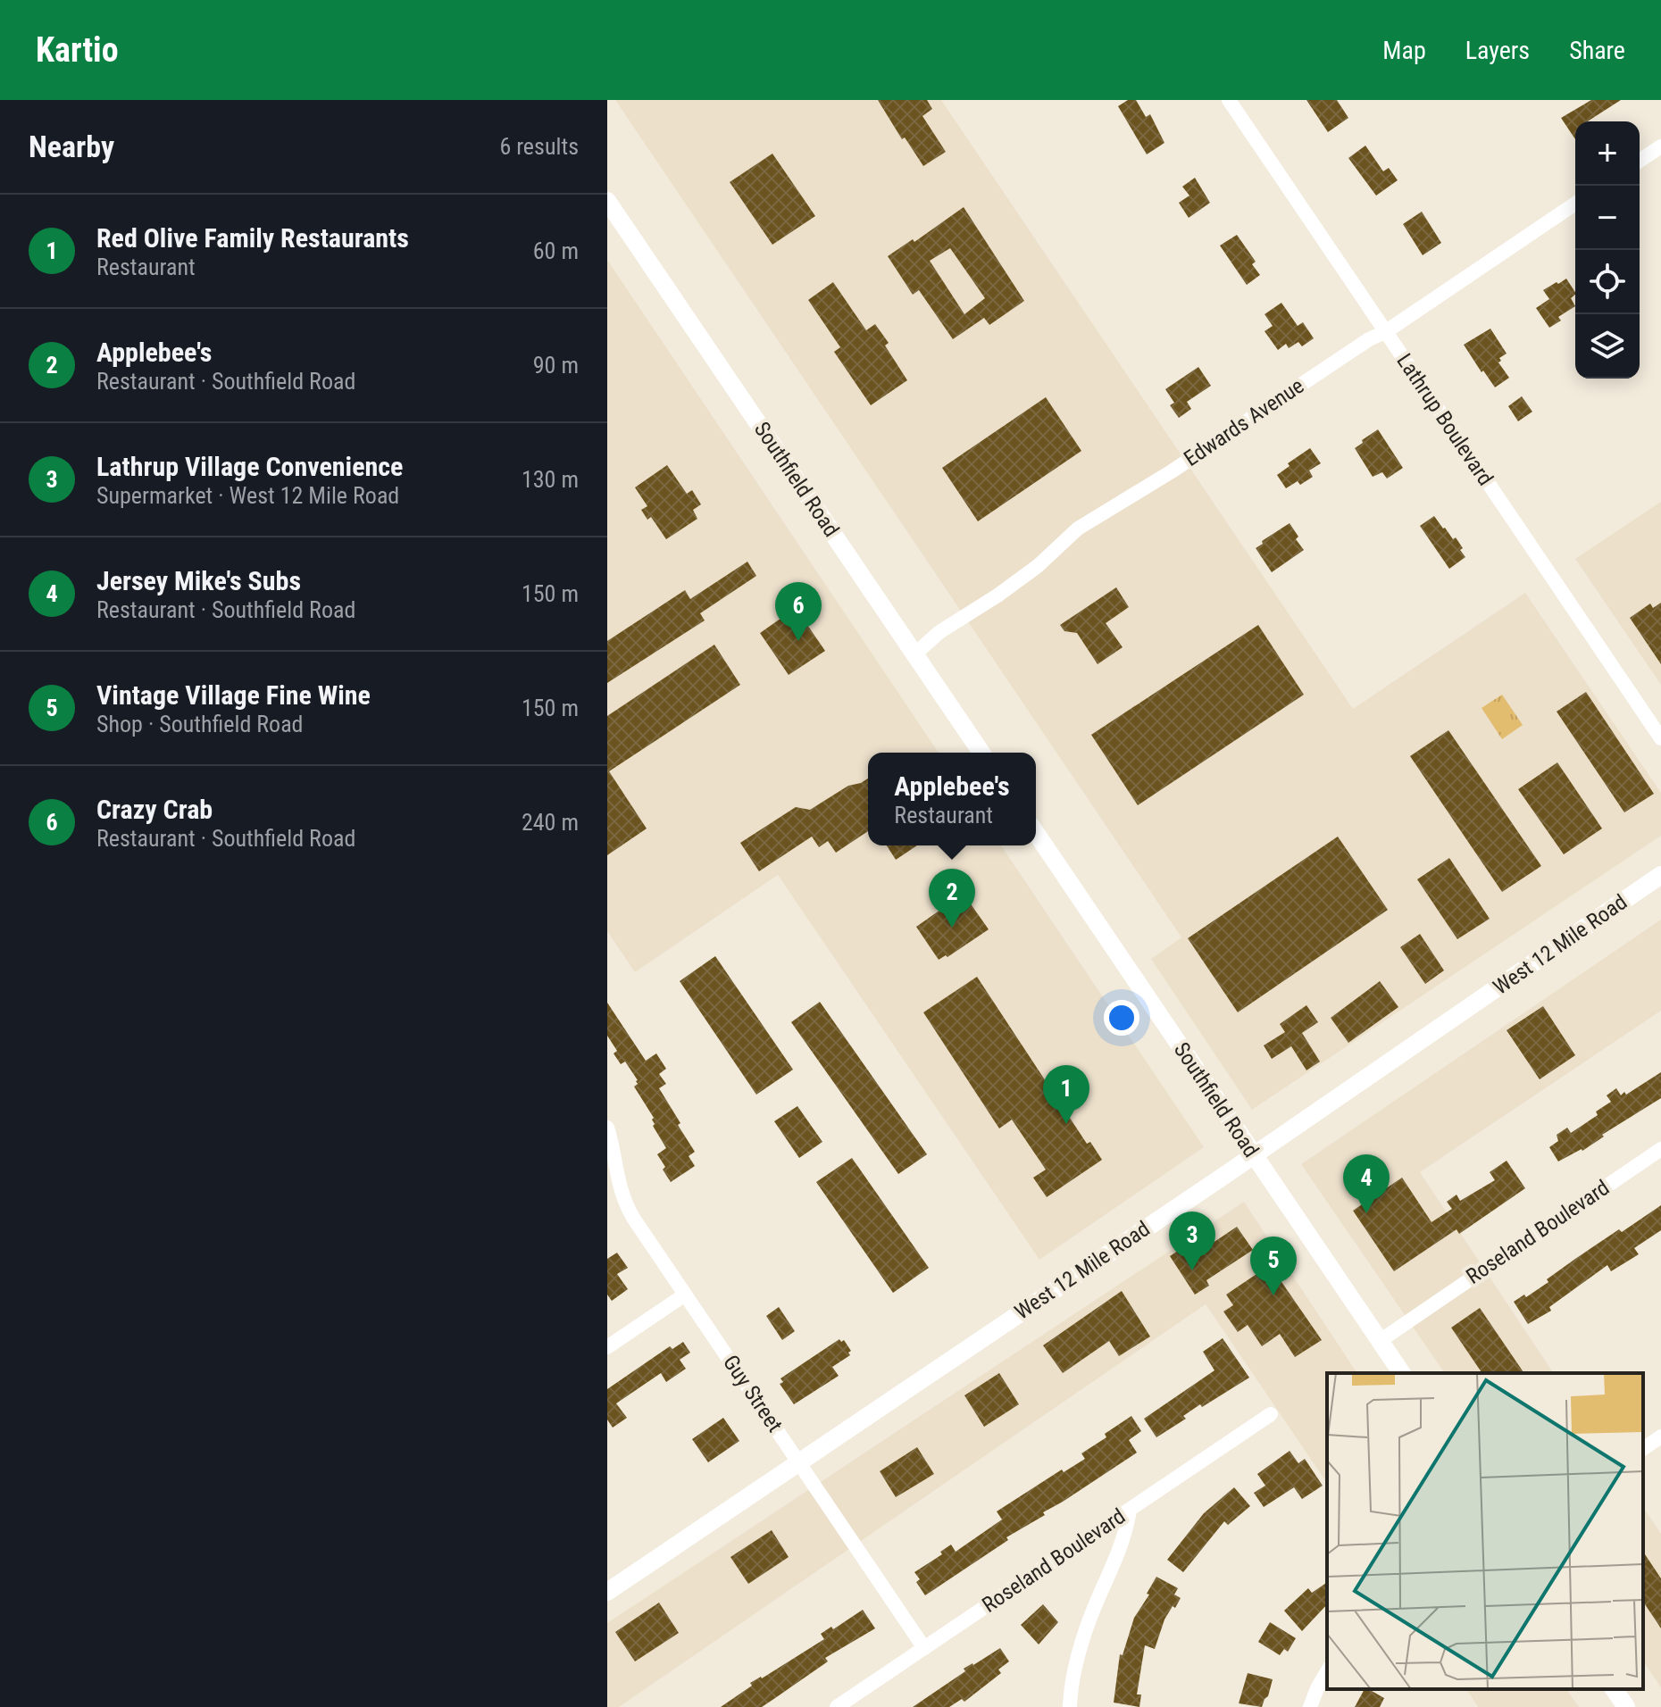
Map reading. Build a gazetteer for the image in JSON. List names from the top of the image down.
{
  "streets": {
    "main road": ["Southfield Road", "West 12 Mile Road"],
    "street": [
      "Lathrup Boulevard",
      "Edwards Avenue",
      "Roseland Boulevard",
      "Guy Street"
    ]
  },
  "crossings": [
    ["Lathrup Boulevard", "Edwards Avenue"],
    ["Edwards Avenue", "Southfield Road"],
    ["Southfield Road", "West 12 Mile Road"],
    ["Southfield Road", "Roseland Boulevard"],
    ["West 12 Mile Road", "Guy Street"],
    ["Roseland Boulevard", "Guy Street"]
  ],
  "page": {
    "header": "Kartio",
    "nav": ["Map", "Layers", "Share"],
    "heading": ["Nearby", "6 results"],
    "map_buttons": ["+", "−"],
    "list": [
      {
        "mark": "1",
        "name": "Red Olive Family Restaurants",
        "note": "Restaurant",
        "value": "60 m"
      },
      {
        "mark": "2",
        "name": "Applebee's",
        "note": "Restaurant · Southfield Road",
        "value": "90 m"
      },
      {
        "mark": "3",
        "name": "Lathrup Village Convenience",
        "note": "Supermarket · West 12 Mile Road",
        "value": "130 m"
      },
      {
        "mark": "4",
        "name": "Jersey Mike's Subs",
        "note": "Restaurant · Southfield Road",
        "value": "150 m"
      },
      {
        "mark": "5",
        "name": "Vintage Village Fine Wine",
        "note": "Shop · Southfield Road",
        "value": "150 m"
      },
      {
        "mark": "6",
        "name": "Crazy Crab",
        "note": "Restaurant · Southfield Road",
        "value": "240 m"
      }
    ],
    "pins": [
      "6",
      "2",
      "1",
      "4",
      "3",
      "5"
    ],
    "popup": ["Applebee's", "Restaurant"]
  }
}
